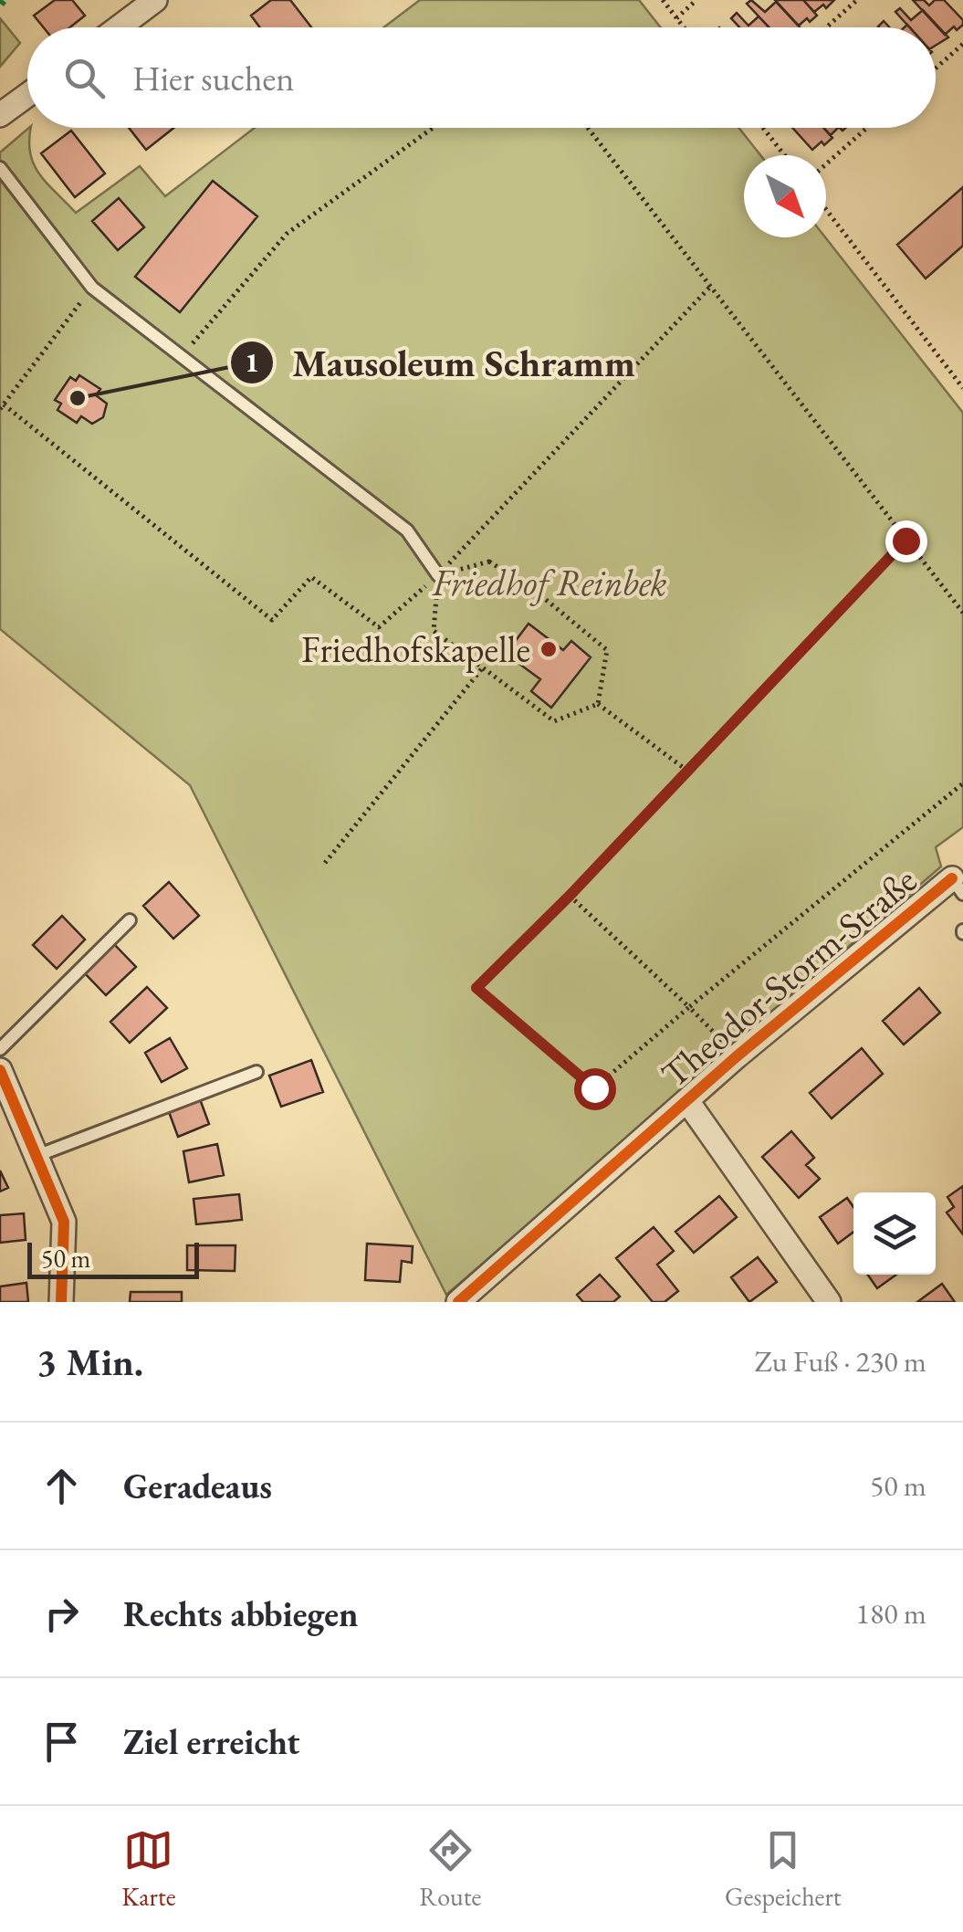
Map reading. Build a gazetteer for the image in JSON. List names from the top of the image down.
{
  "streets": {
    "street": ["Theodor-Storm-Straße"]
  },
  "parks": ["Friedhof Reinbek"],
  "places": ["Mausoleum Schramm", "Friedhofskapelle"],
  "scale_bar": "50 m",
  "north": "bottom right",
  "page": {
    "search": "Hier suchen",
    "scale": "50 m",
    "heading": ["3 Min.", "Zu Fuß · 230 m"],
    "list": [
      ["Geradeaus", "50 m"],
      ["Rechts abbiegen", "180 m"],
      "Ziel erreicht"
    ],
    "nav": ["Karte", "Route", "Gespeichert"]
  }
}
